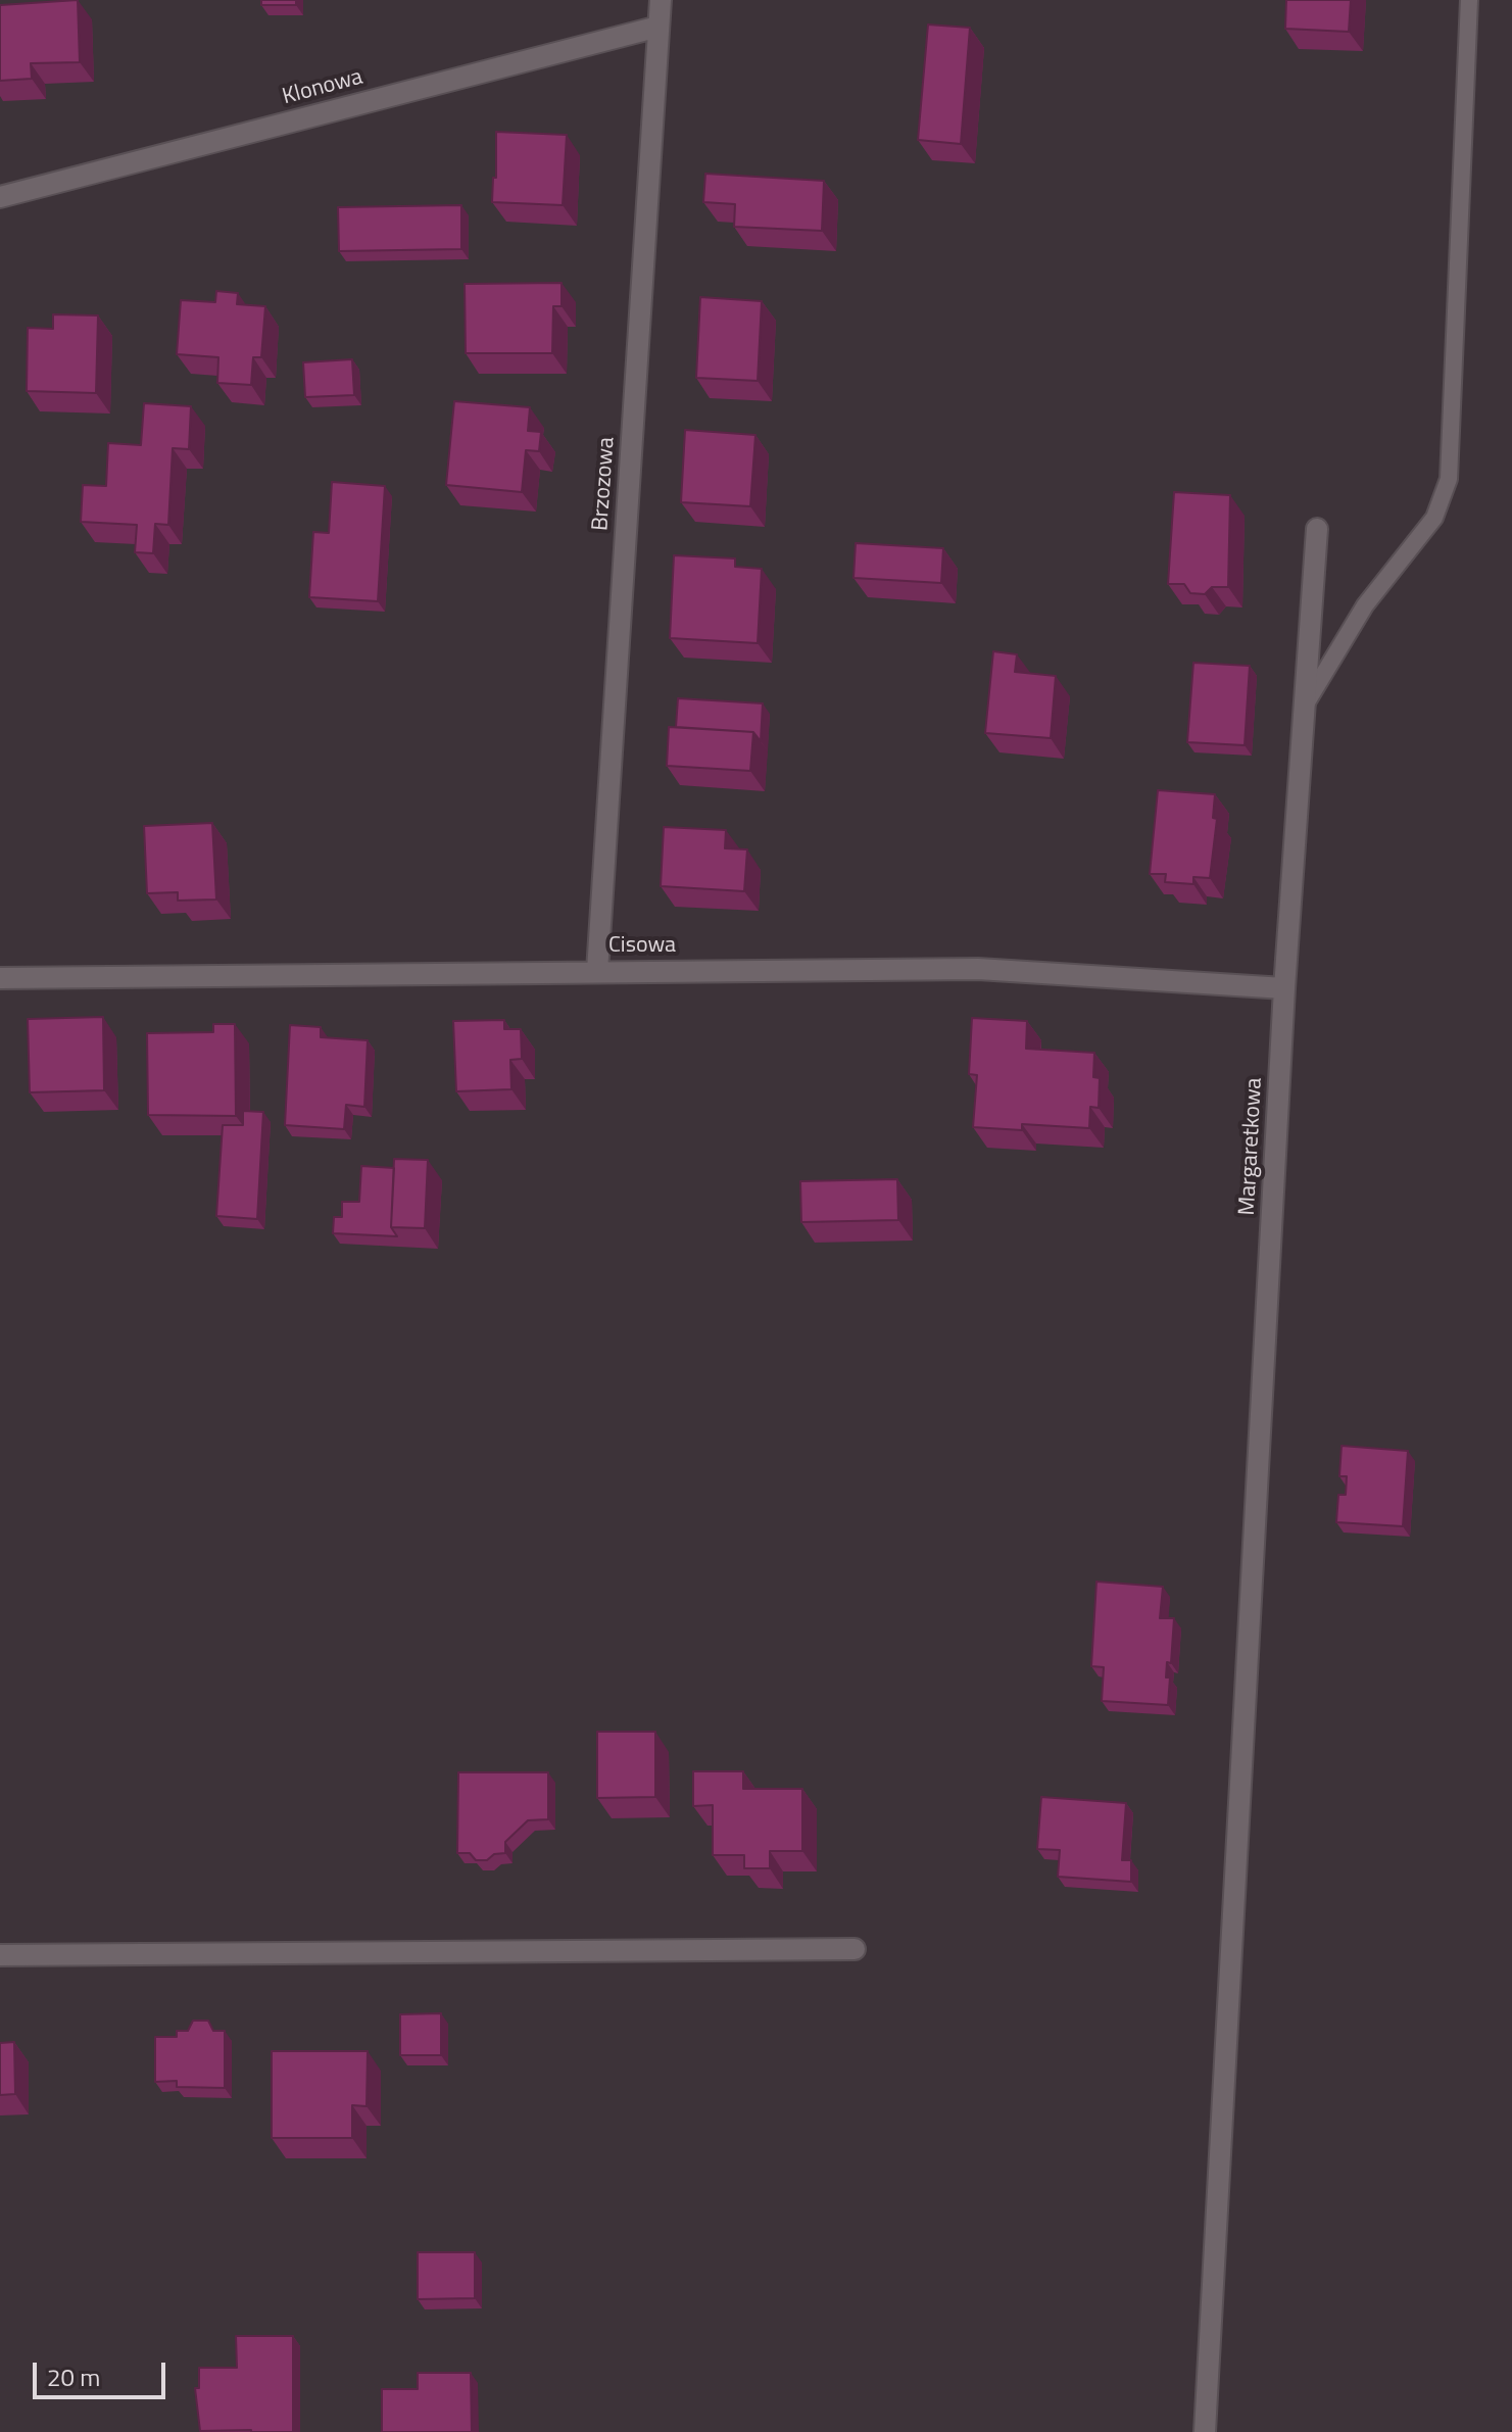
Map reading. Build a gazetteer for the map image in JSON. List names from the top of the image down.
{
  "streets": {
    "street": [
      "Klonowa",
      "Brzozowa",
      "Cisowa",
      "Margaretkowa"
    ]
  },
  "crossings": [
    ["Klonowa", "Brzozowa"],
    ["Brzozowa", "Cisowa"],
    ["Cisowa", "Margaretkowa"]
  ],
  "scale_bar": "20 m"
}
